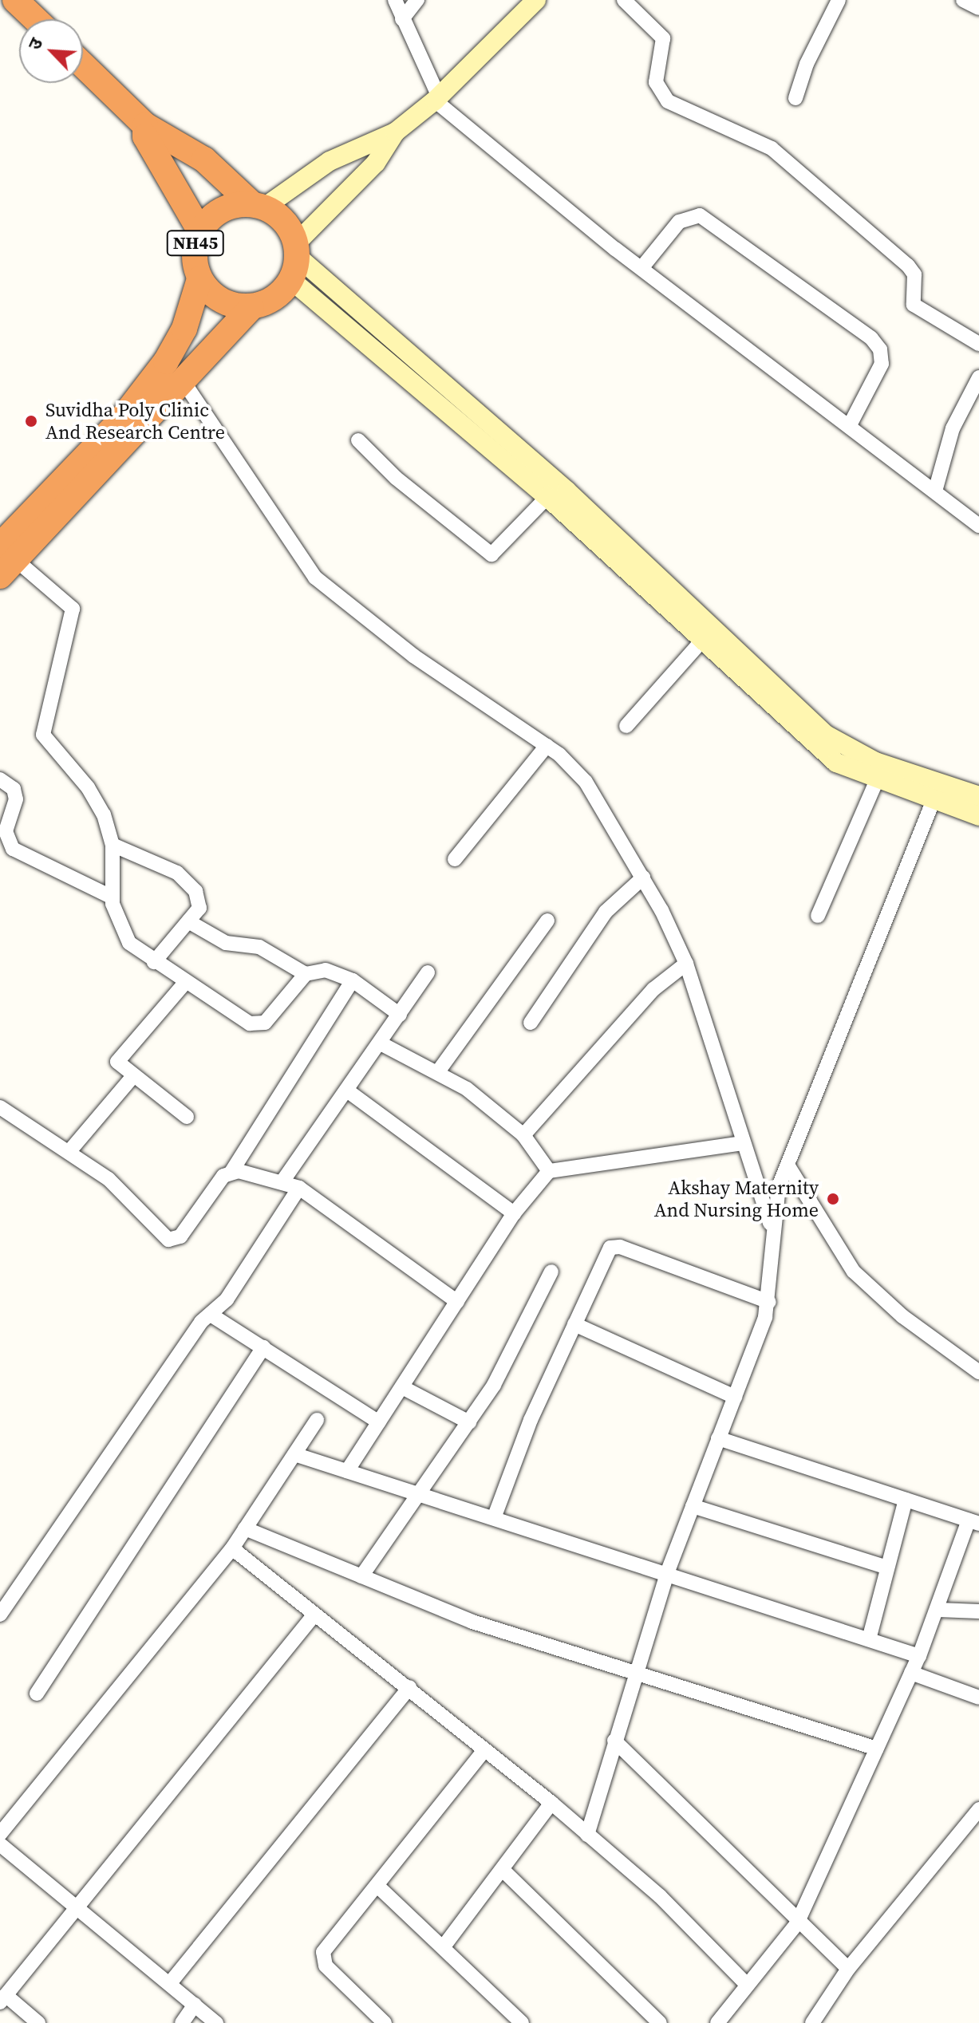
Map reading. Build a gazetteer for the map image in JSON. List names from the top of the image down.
{
  "streets": {
    "highway": ["NH45"]
  },
  "places": ["Suvidha Poly Clinic And Research Centre", "Akshay Maternity And Nursing Home"],
  "north": "top left"
}
